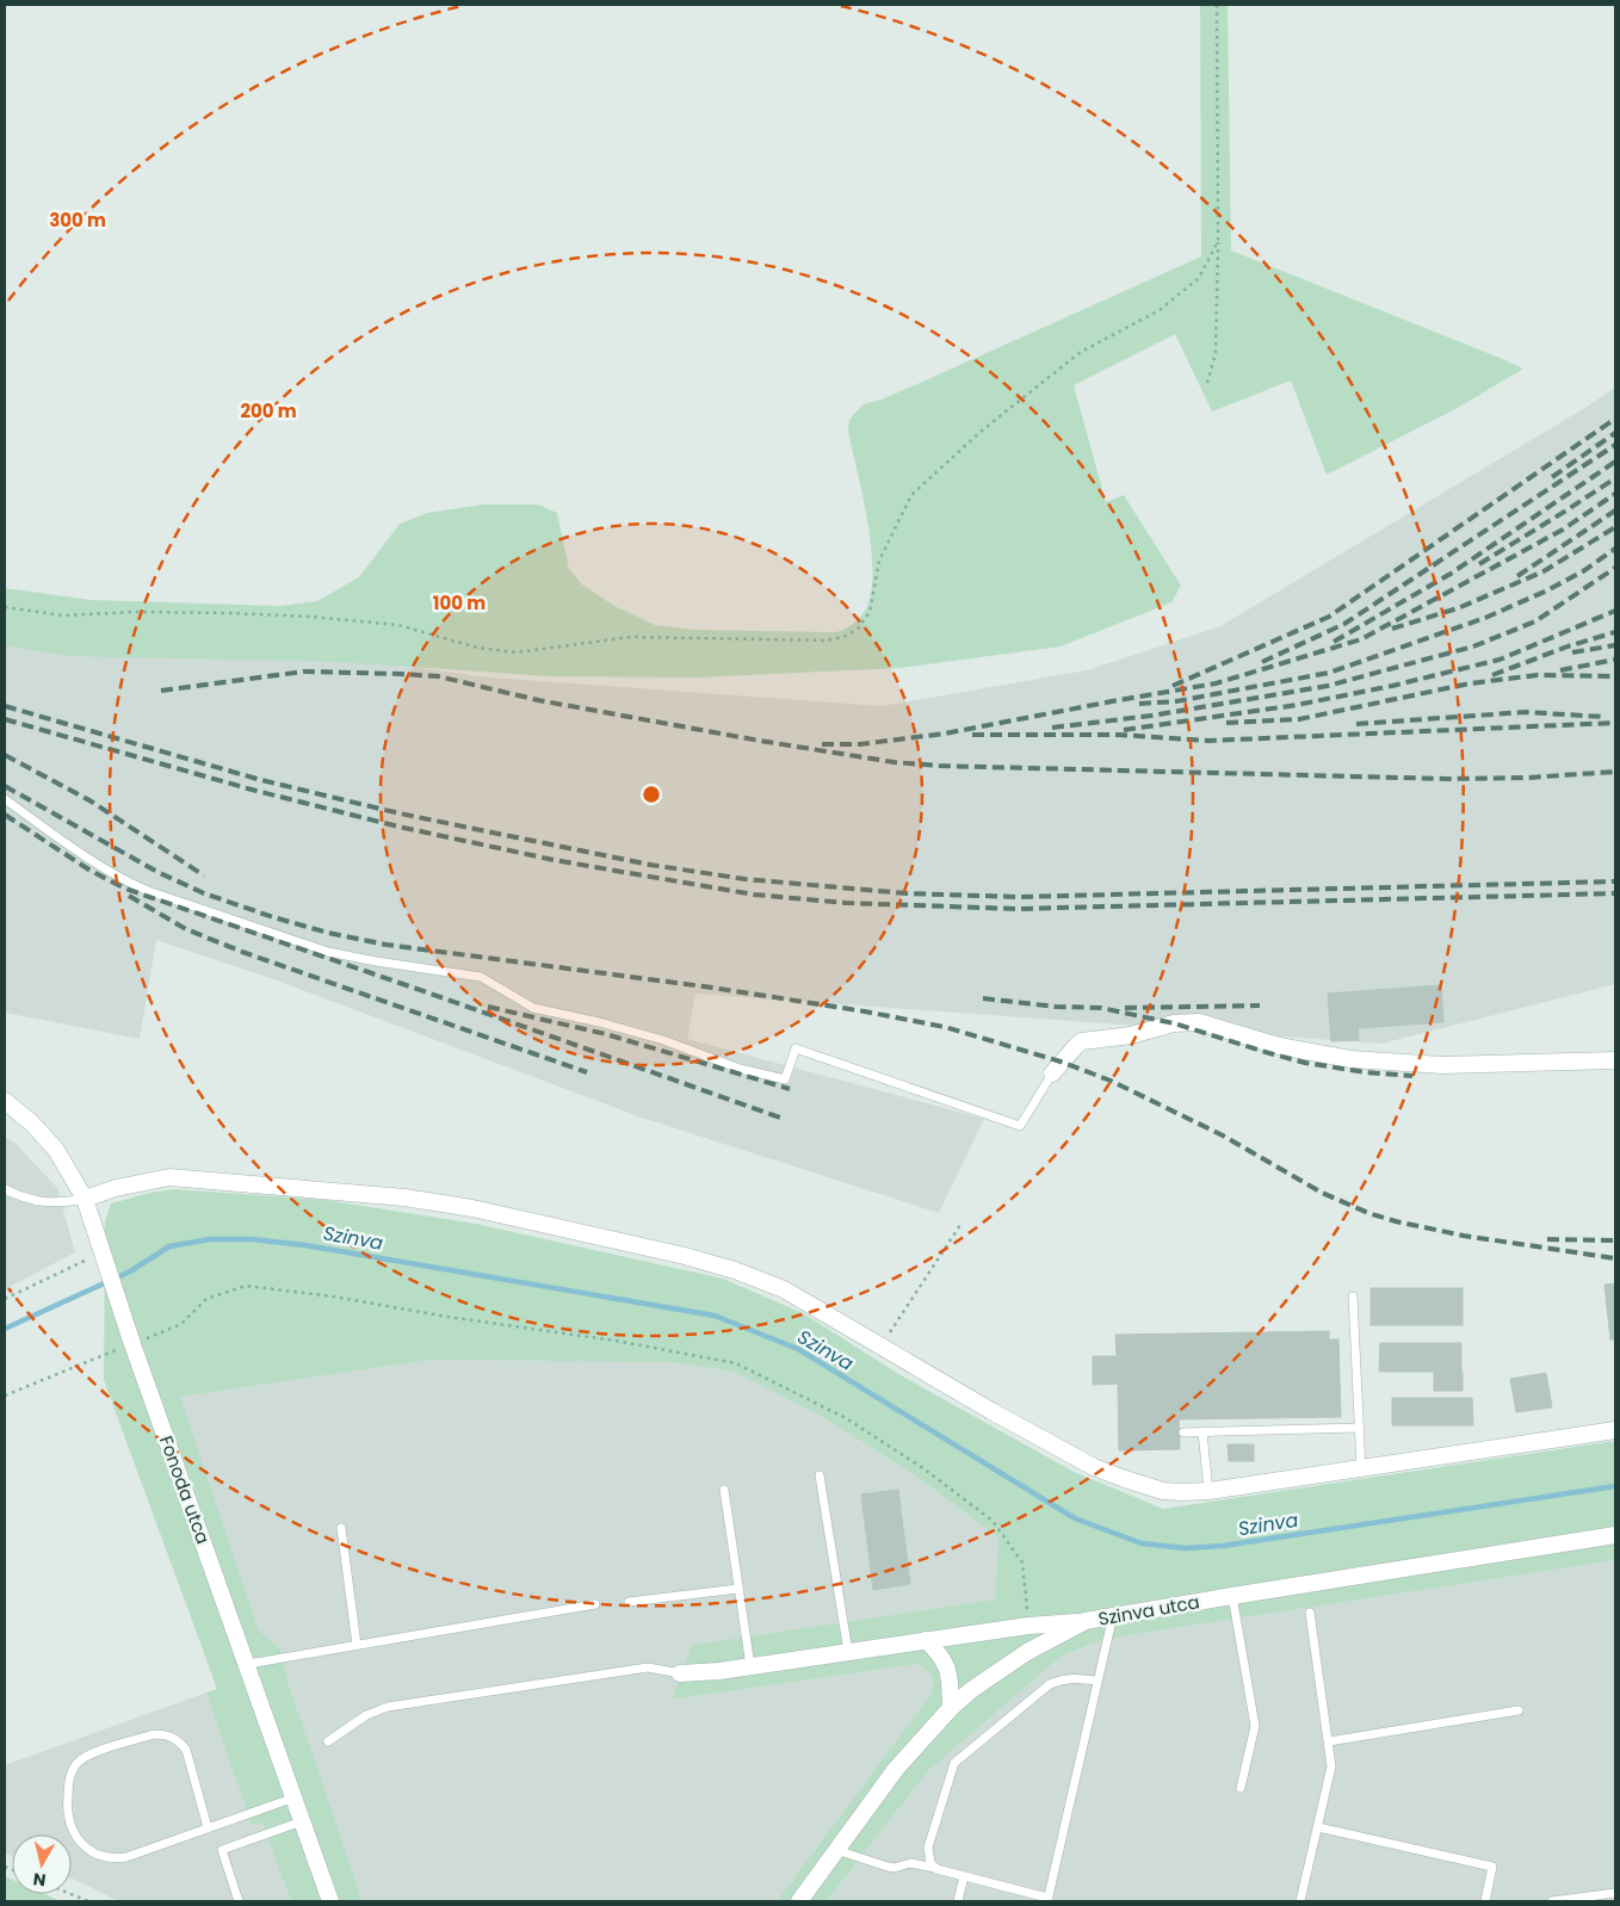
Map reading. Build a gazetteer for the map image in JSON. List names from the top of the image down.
{
  "streets": {
    "street": ["Fonoda utca", "Szinva utca"]
  },
  "water": ["Szinva"],
  "north": "bottom",
  "rings": ["300 m", "200 m", "100 m"]
}
